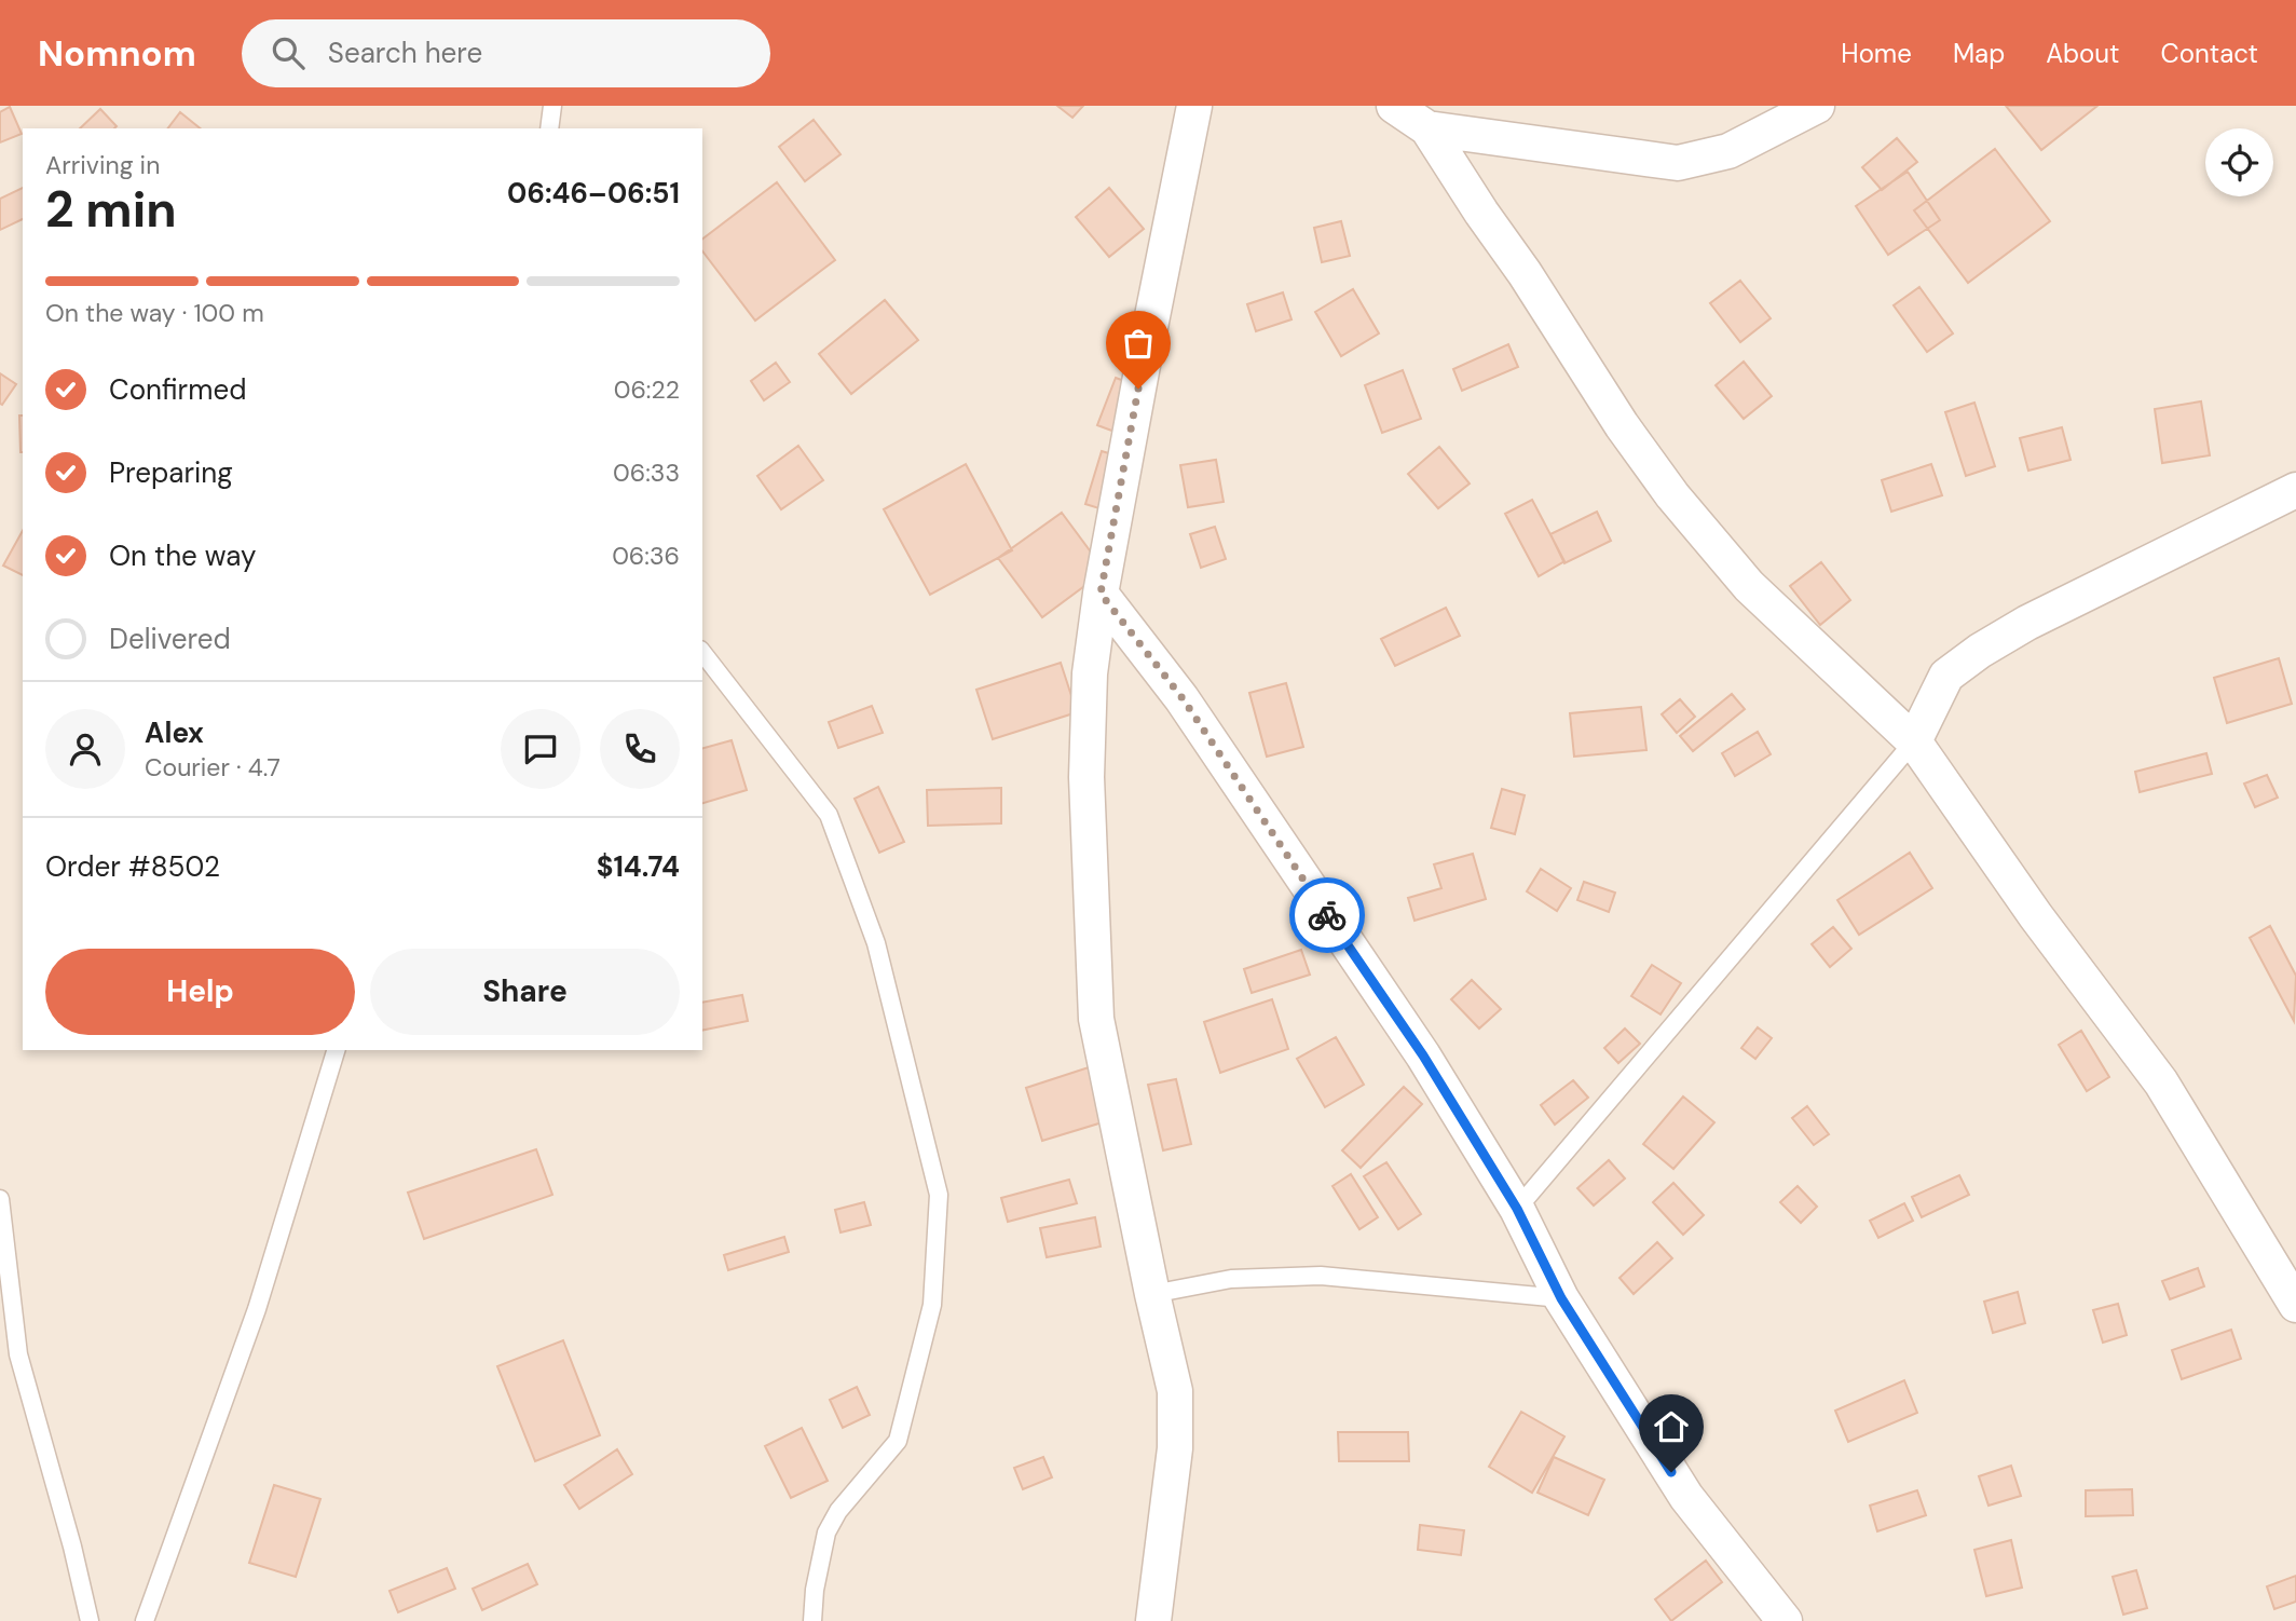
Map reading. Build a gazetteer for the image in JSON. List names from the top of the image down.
{
  "page": {
    "header": "Nomnom",
    "search": "Search here",
    "nav": [
      "Home",
      "Map",
      "About",
      "Contact"
    ],
    "heading": ["2 min", "Arriving in", "06:46–06:51"],
    "panel": [
      "Alex",
      "Courier · 4.7",
      "Order #8502",
      "$14.74"
    ],
    "bar": "On the way · 100 m",
    "list": [
      ["Confirmed", "06:22"],
      ["Preparing", "06:33"],
      ["On the way", "06:36"],
      "Delivered"
    ],
    "buttons": ["Help", "Share"]
  }
}
